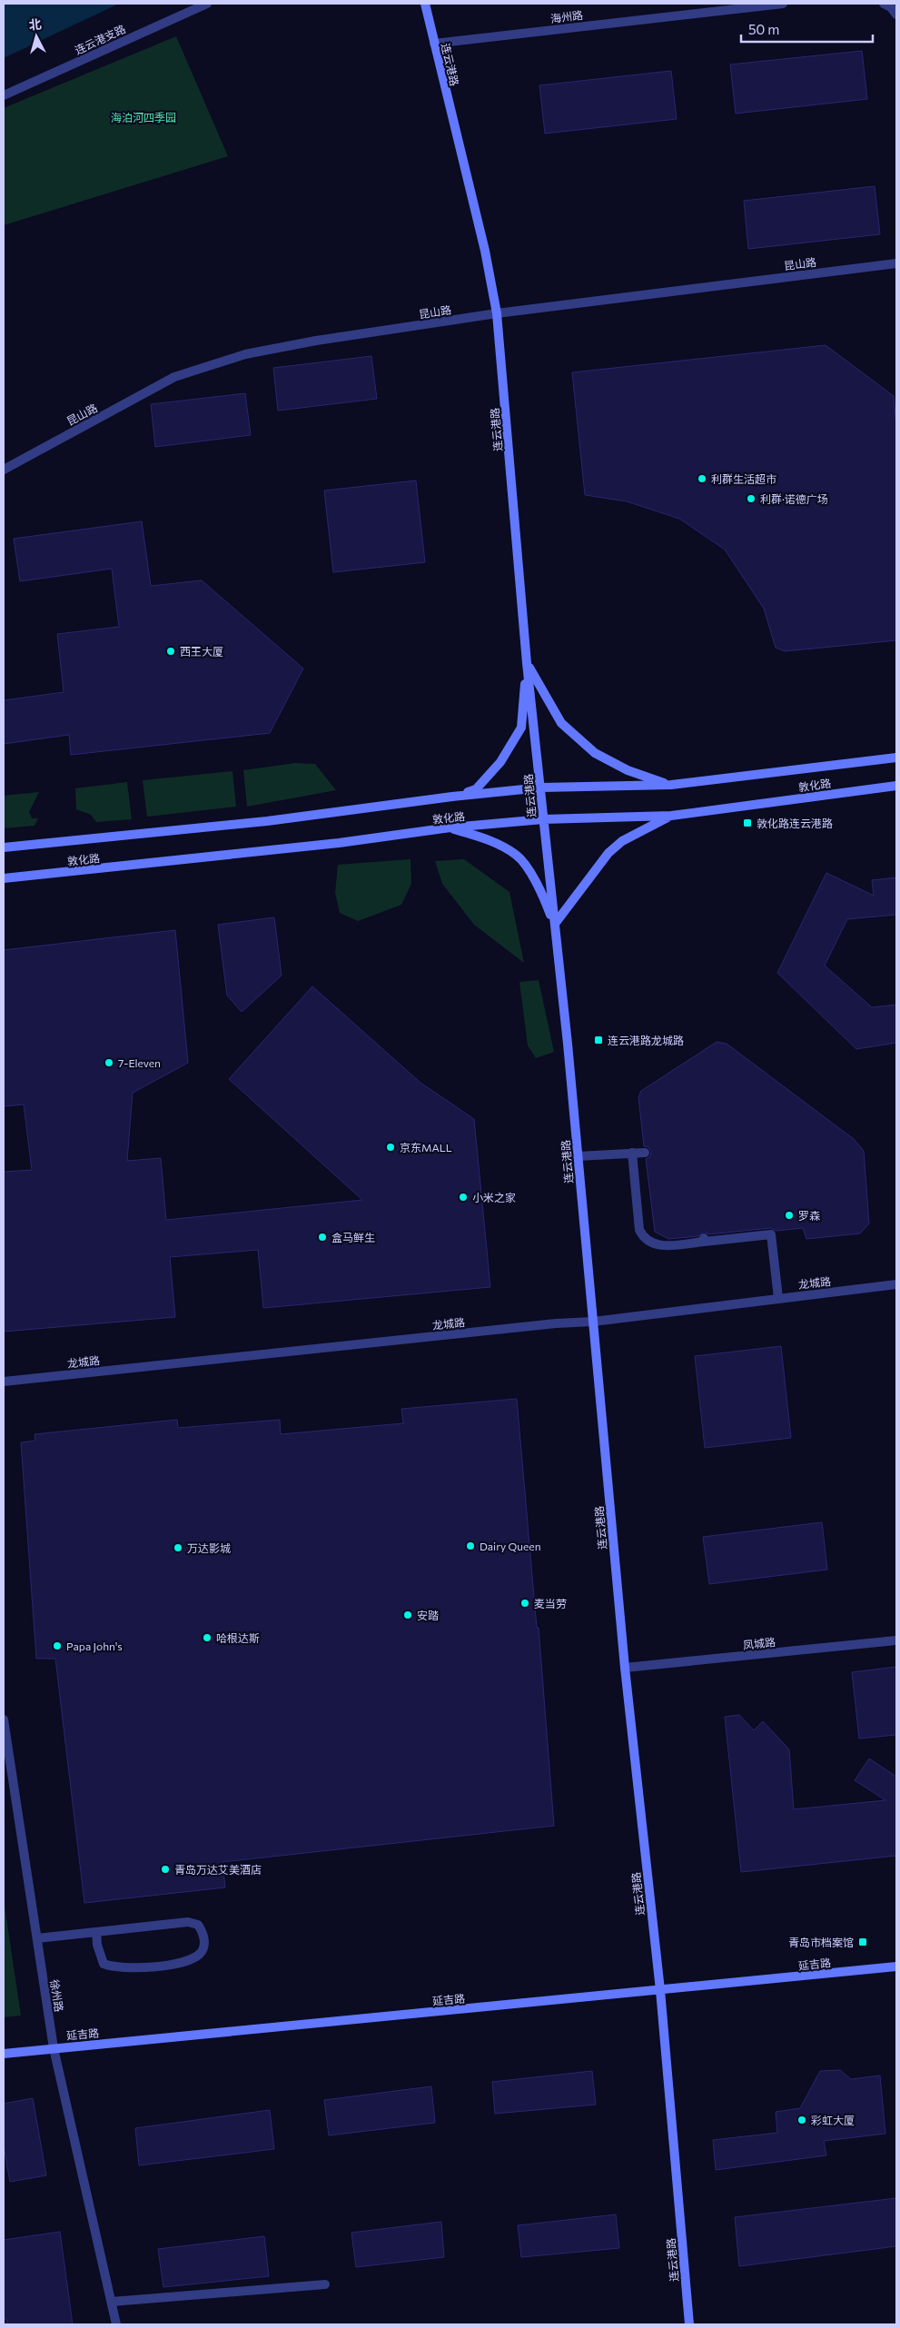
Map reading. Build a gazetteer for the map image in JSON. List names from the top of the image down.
{
  "streets": {
    "main road": ["连云港路", "敦化路", "延吉路"],
    "street": [
      "海州路",
      "连云港支路",
      "昆山路",
      "龙城路",
      "凤城路",
      "徐州路"
    ]
  },
  "crossings": [
    ["海州路", "连云港路"],
    ["连云港路", "昆山路"],
    ["连云港路", "敦化路"],
    ["连云港路", "龙城路"],
    ["连云港路", "凤城路"],
    ["连云港路", "延吉路"],
    ["延吉路", "徐州路"]
  ],
  "parks": ["海泊河四季园"],
  "places": {
    "other": [
      "利群生活超市",
      "利群·诺德广场",
      "西王大厦",
      "7-Eleven",
      "京东MALL",
      "小米之家",
      "罗森",
      "盒马鲜生",
      "Dairy Queen",
      "万达影城",
      "麦当劳",
      "安踏",
      "哈根达斯",
      "Papa John's",
      "青岛万达艾美酒店",
      "彩虹大厦"
    ],
    "transit": ["敦化路连云港路", "连云港路龙城路", "青岛市档案馆"]
  },
  "scale_bar": "50 m",
  "north": "top"
}
